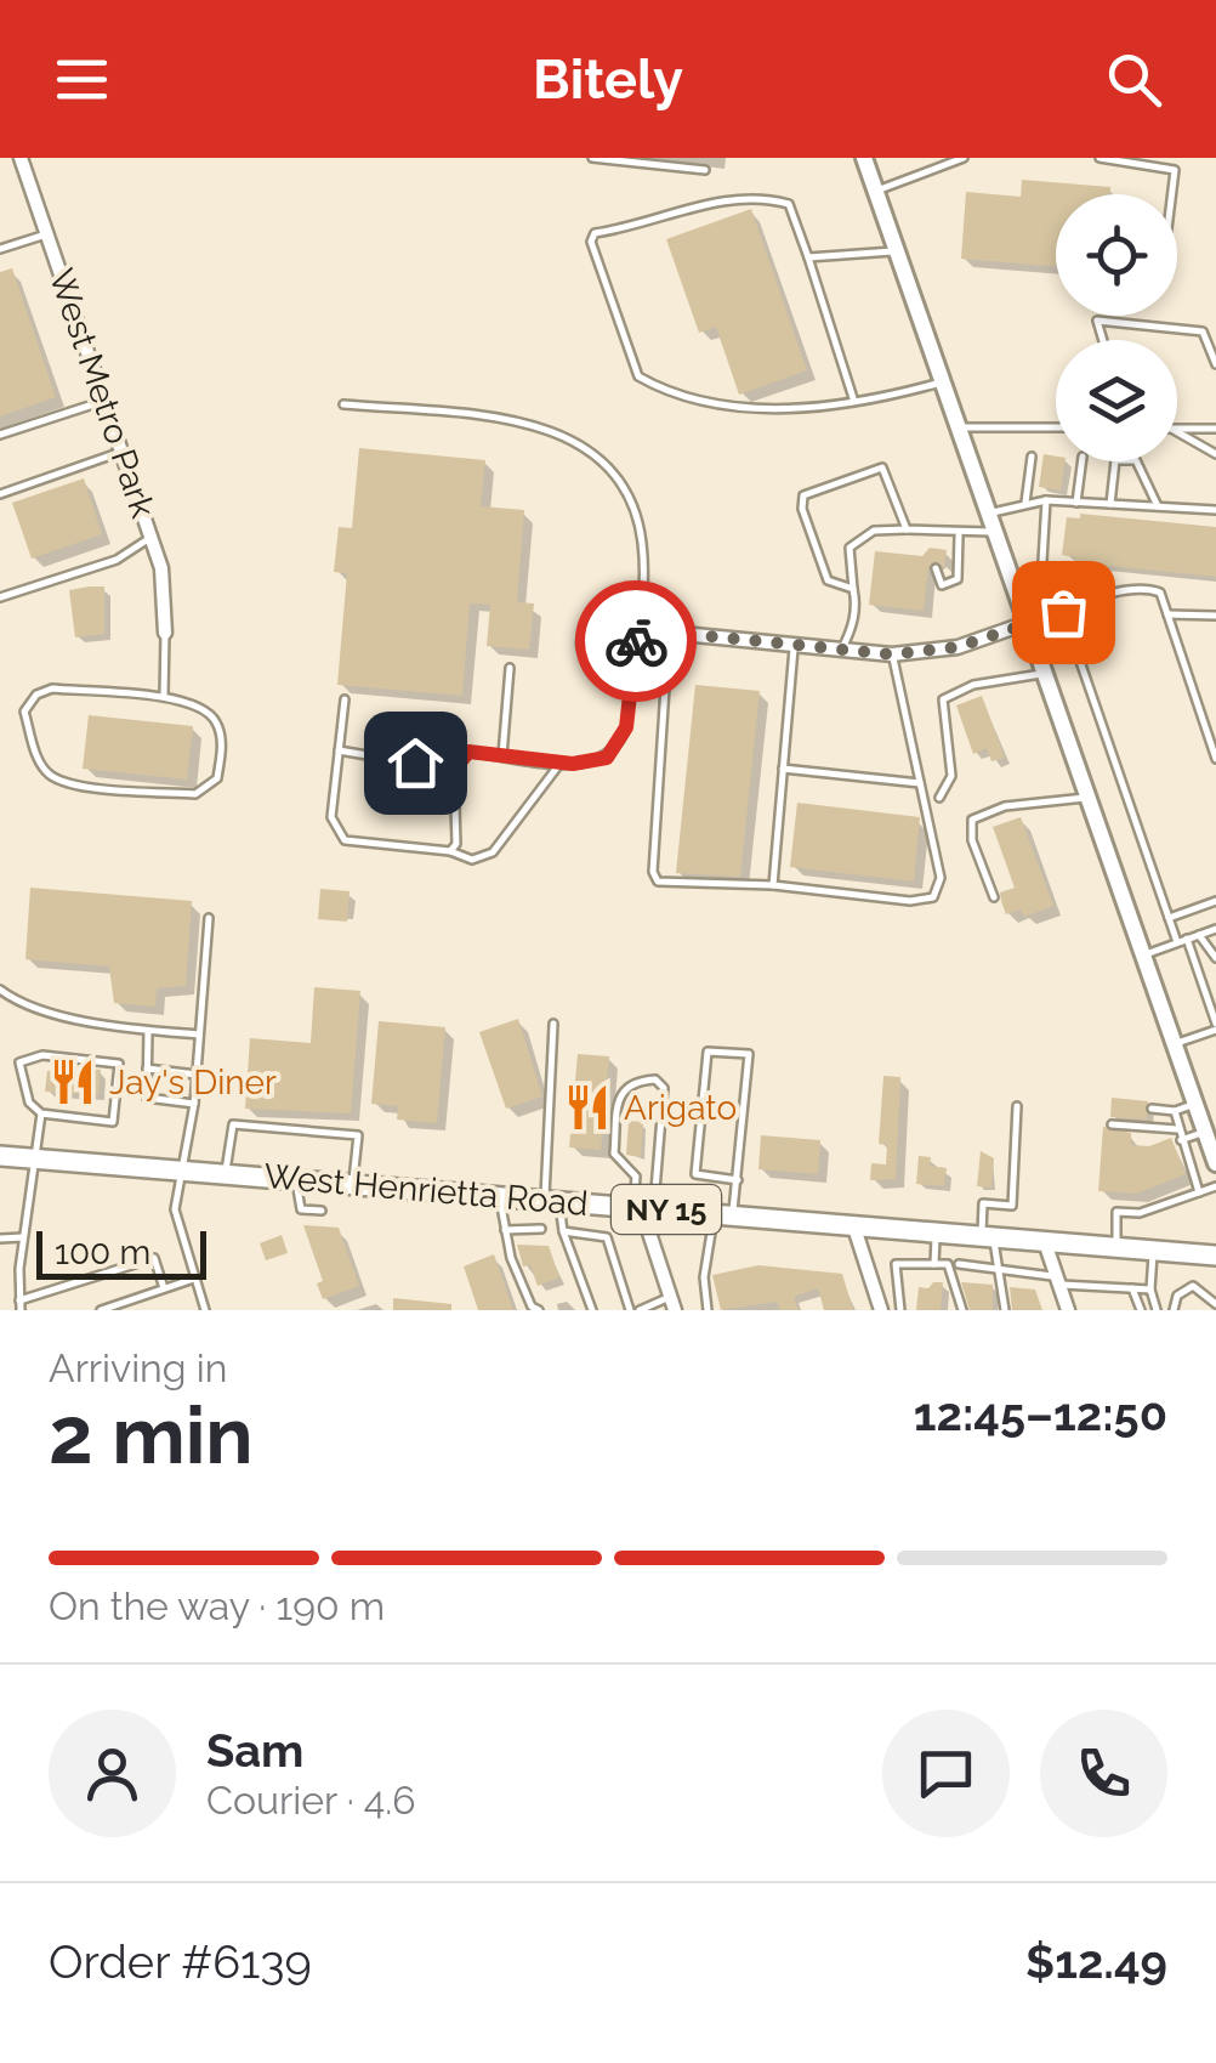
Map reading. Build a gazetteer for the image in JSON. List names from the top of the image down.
{
  "streets": {
    "main road": ["West Henrietta Road", "NY 15"],
    "street": ["West Metro Park"]
  },
  "places": {
    "restaurant": ["Jay's Diner", "Arigato"]
  },
  "scale_bar": "100 m",
  "page": {
    "header": "Bitely",
    "scale": "100 m",
    "heading": ["2 min", "Arriving in", "12:45–12:50"],
    "panel": [
      "Sam",
      "Courier · 4.6",
      "Order #6139",
      "$12.49"
    ],
    "bar": "On the way · 190 m"
  }
}
